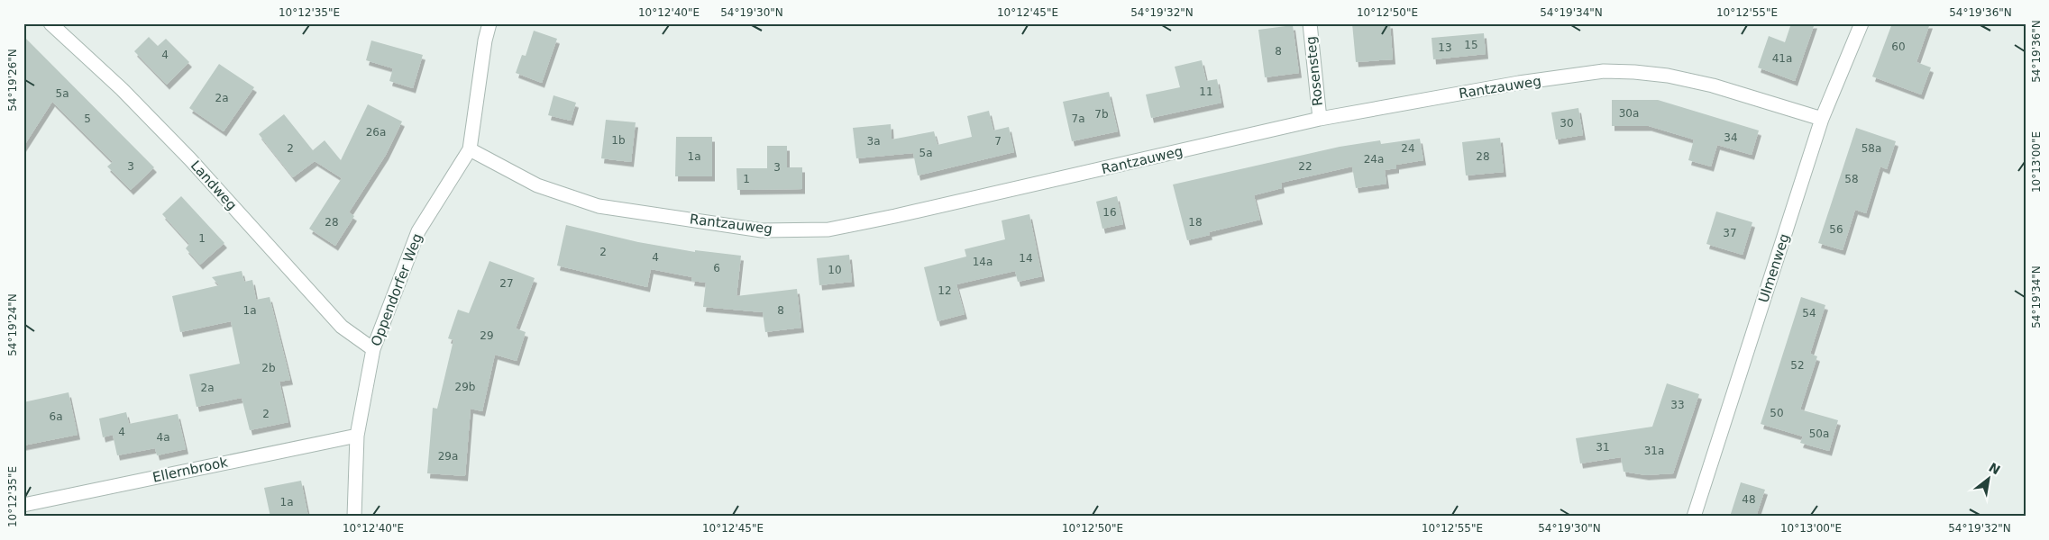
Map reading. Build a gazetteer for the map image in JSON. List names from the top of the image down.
{
  "streets": {
    "street": [
      "Rosensteg",
      "Rantzauweg",
      "Landweg",
      "Ulmenweg",
      "Oppendorfer Weg",
      "Ellernbrook"
    ]
  },
  "crossings": [
    ["Rosensteg", "Rantzauweg"],
    ["Rantzauweg", "Ulmenweg"],
    ["Rantzauweg", "Oppendorfer Weg"],
    ["Landweg", "Oppendorfer Weg"],
    ["Oppendorfer Weg", "Ellernbrook"]
  ],
  "house_numbers": [
    "15",
    "60",
    "13",
    "8",
    "4",
    "41a",
    "11",
    "5a",
    "2a",
    "30a",
    "7b",
    "5",
    "7a",
    "30",
    "26a",
    "34",
    "1b",
    "3a",
    "7",
    "2",
    "24",
    "58a",
    "5a",
    "1a",
    "28",
    "24a",
    "3",
    "22",
    "3",
    "1",
    "58",
    "16",
    "28",
    "18",
    "56",
    "37",
    "1",
    "2",
    "4",
    "14",
    "14a",
    "6",
    "10",
    "27",
    "12",
    "1a",
    "8",
    "54",
    "29",
    "52",
    "2b",
    "29b",
    "2a",
    "33",
    "50",
    "2",
    "6a",
    "4",
    "50a",
    "4a",
    "31",
    "31a",
    "29a",
    "48",
    "1a"
  ],
  "north": "top right",
  "coordinates": [
    "10°12'35\"E",
    "10°12'40\"E",
    "54°19'30\"N",
    "10°12'45\"E",
    "54°19'32\"N",
    "10°12'50\"E",
    "54°19'34\"N",
    "10°12'55\"E",
    "54°19'36\"N",
    "54°19'26\"N",
    "10°13'00\"E",
    "54°19'24\"N"
  ]
}
